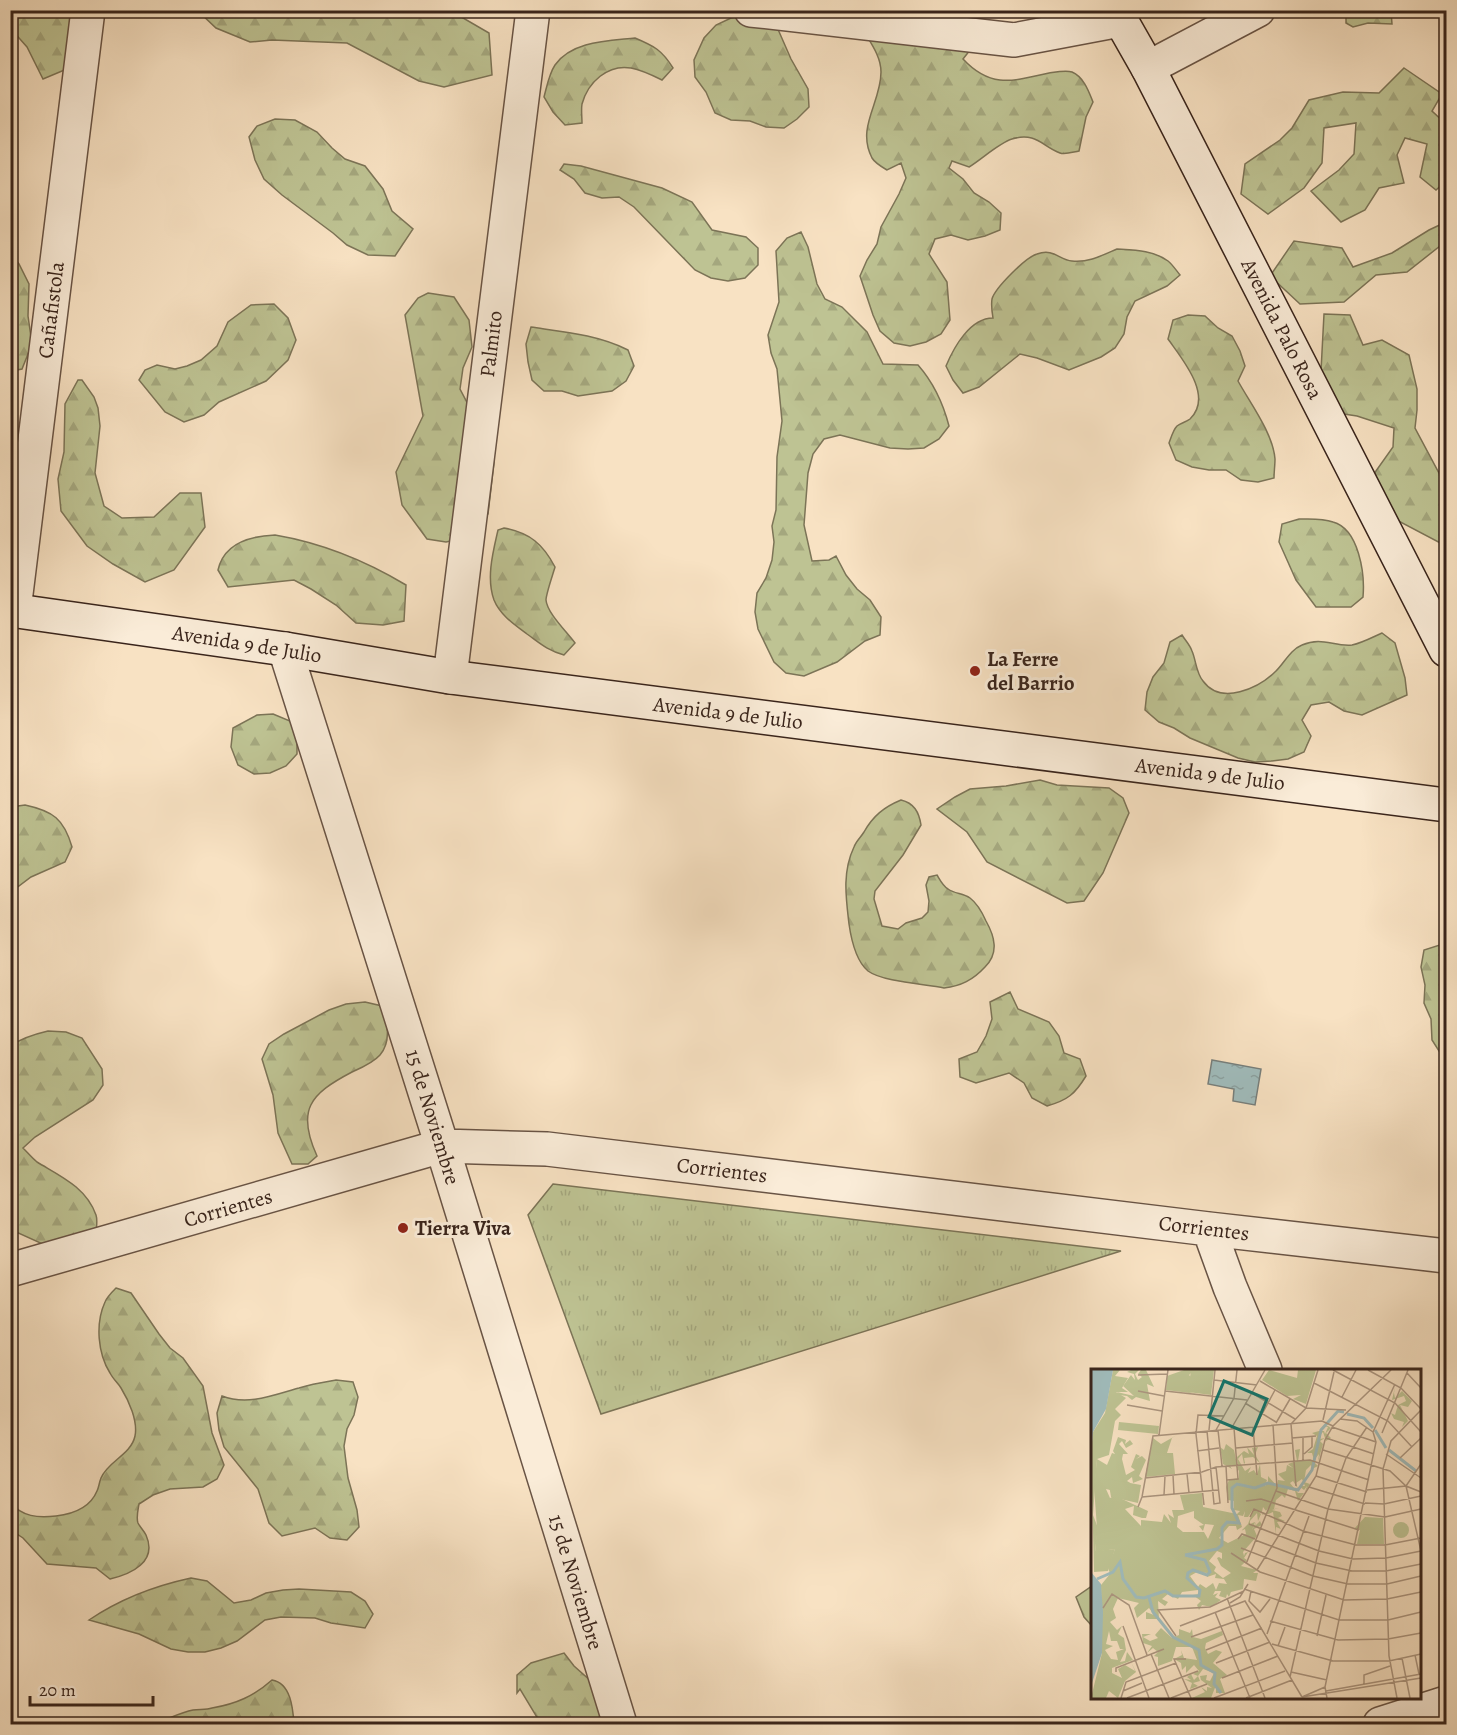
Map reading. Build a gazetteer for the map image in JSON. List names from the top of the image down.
{
  "streets": {
    "street": [
      "Cañafistola",
      "Avenida Palo Rosa",
      "Palmito",
      "Avenida 9 de Julio",
      "15 de Noviembre",
      "Corrientes"
    ]
  },
  "crossings": [
    ["Cañafistola", "Avenida 9 de Julio"],
    ["Palmito", "Avenida 9 de Julio"],
    ["Avenida 9 de Julio", "15 de Noviembre"],
    ["15 de Noviembre", "Corrientes"]
  ],
  "places": ["La Ferre del Barrio", "Tierra Viva"],
  "scale_bar": "20 m"
}
